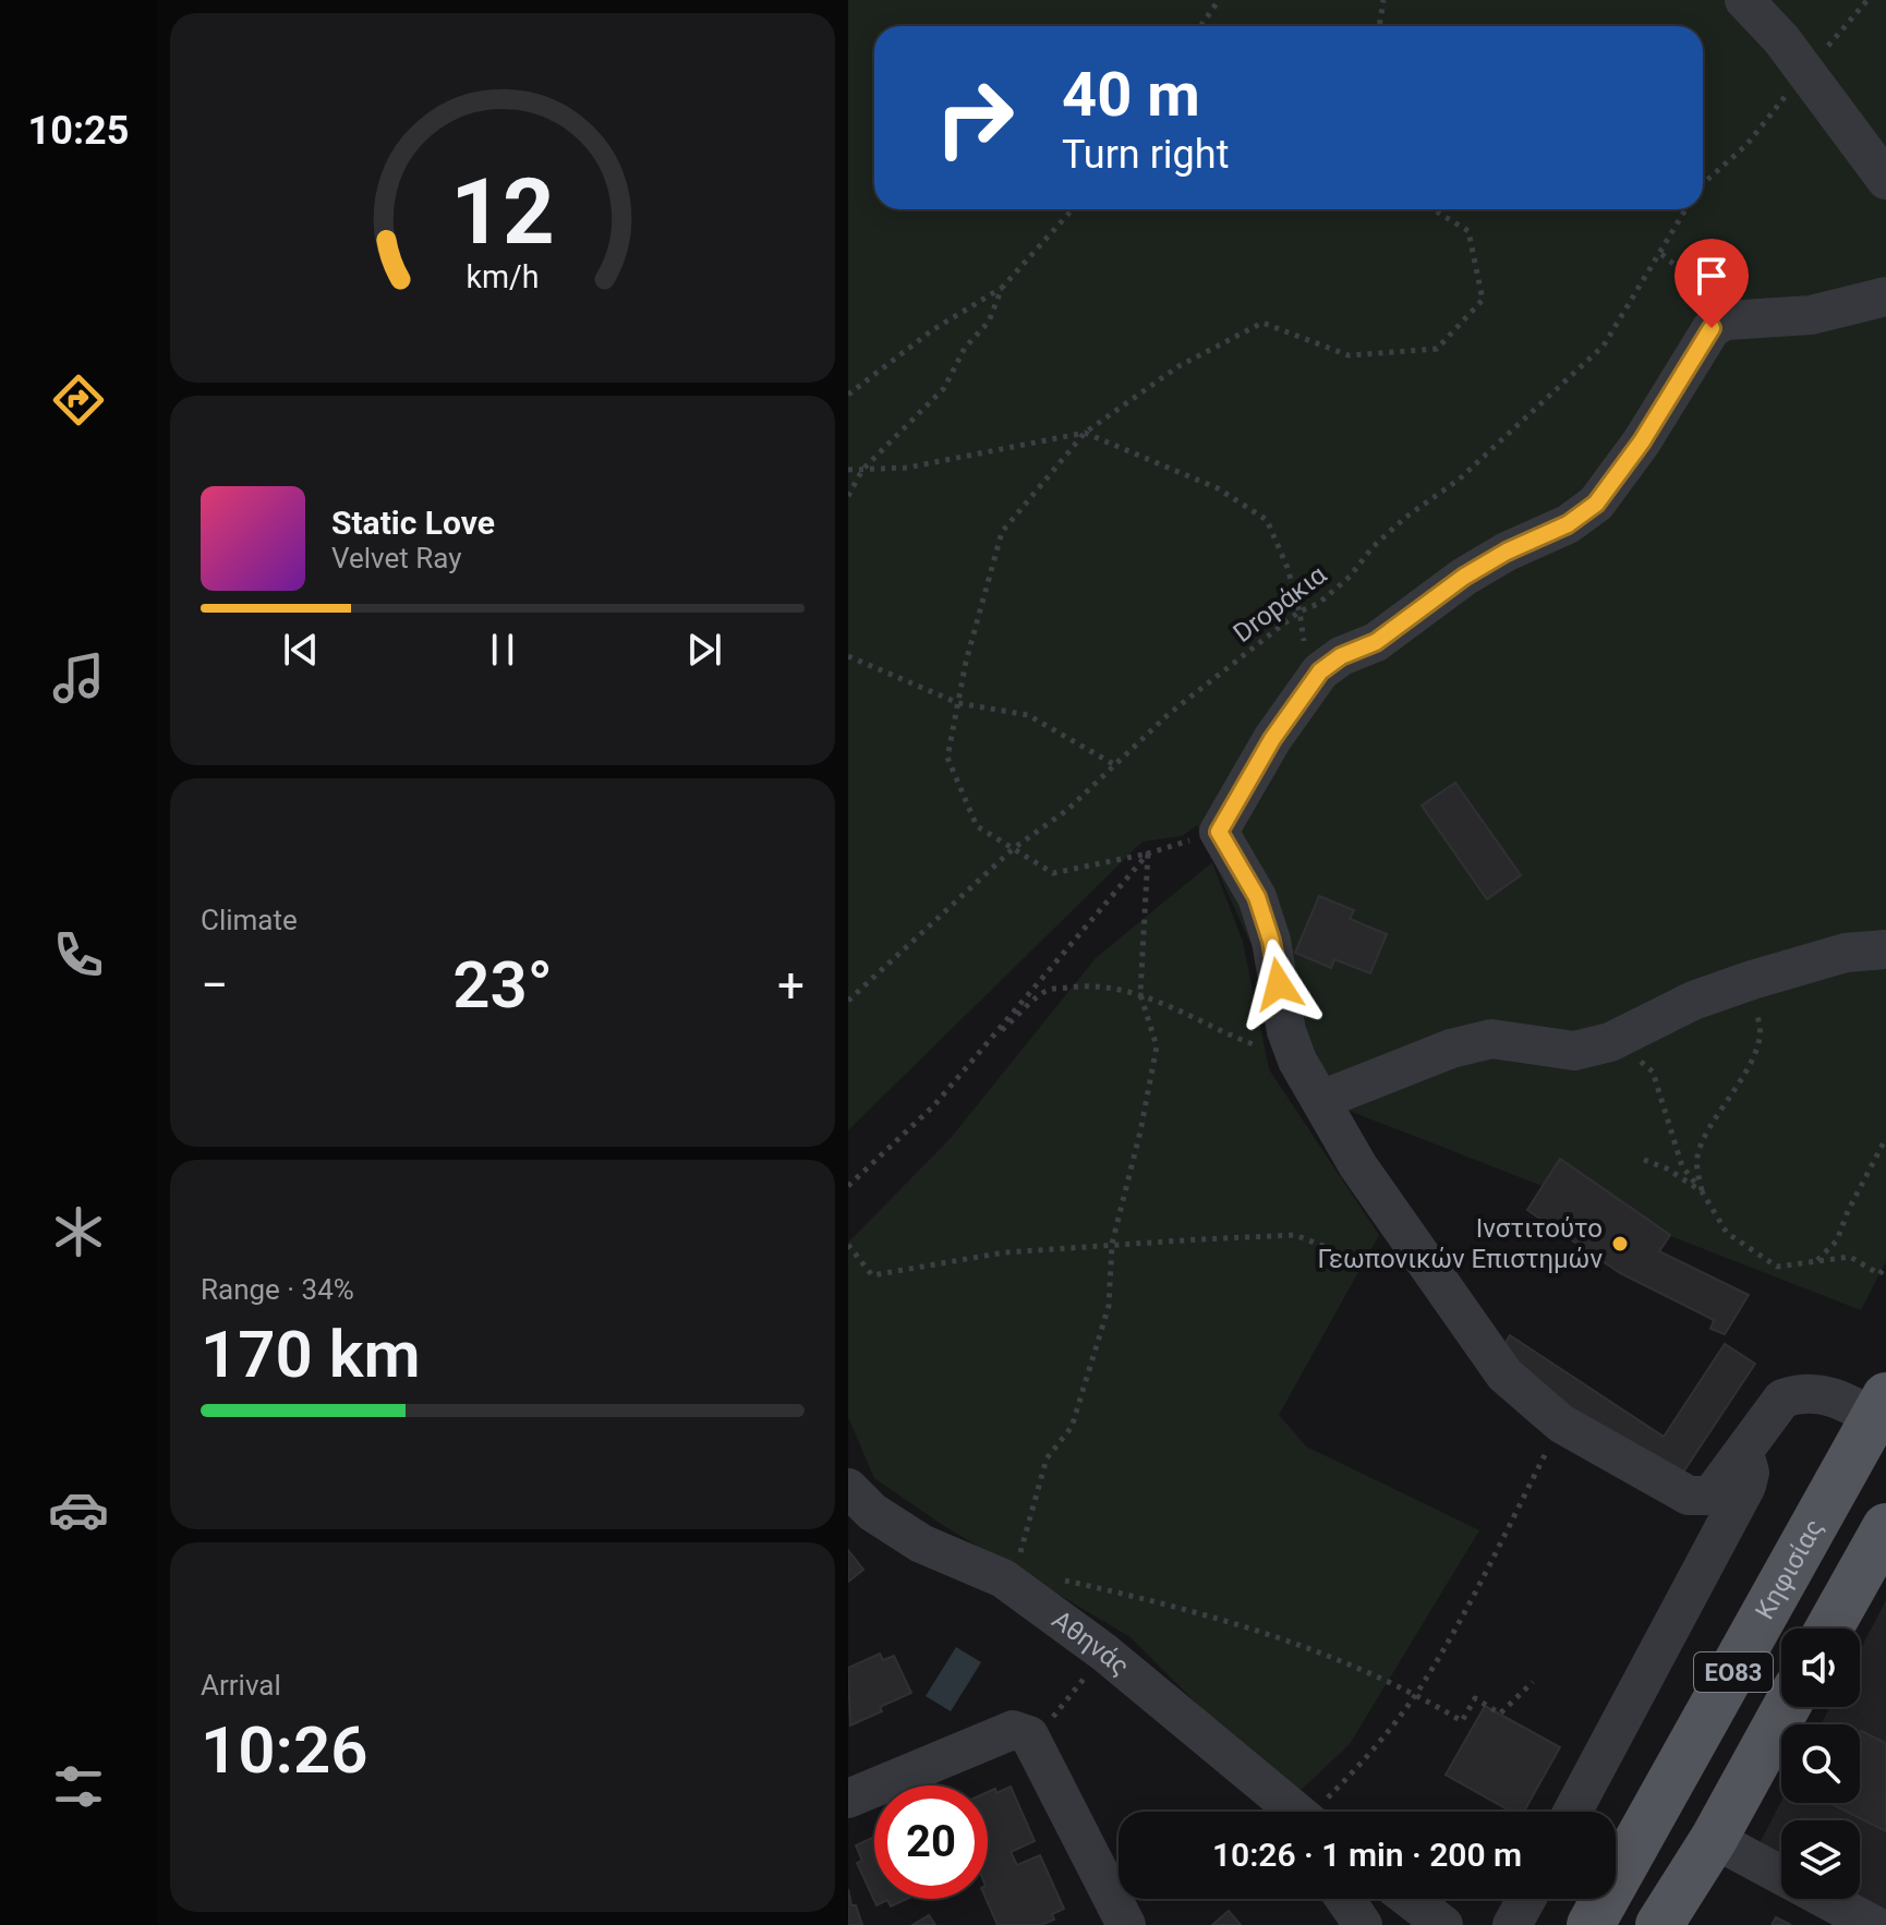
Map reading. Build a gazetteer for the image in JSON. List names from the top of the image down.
{
  "streets": {
    "main road": ["Κηφισίας", "ΕΟ83"],
    "street": ["Αθηνάς"],
    "path": ["Dropάκια"]
  },
  "places": ["Ινστιτούτο Γεωπονικών Επιστημών"],
  "page": {
    "tabs": "10:25",
    "turn": ["40 m", "Turn right"],
    "song": ["Static Love", "Velvet Ray"],
    "tile": [
      "Climate",
      ["Range · 34%", "170 km"],
      ["Arrival", "10:26"]
    ],
    "heat": ["−", "23°", "+"],
    "limit": "20",
    "trip": "10:26 · 1 min · 200 m",
    "gauge": ["12", "km/h"]
  }
}
